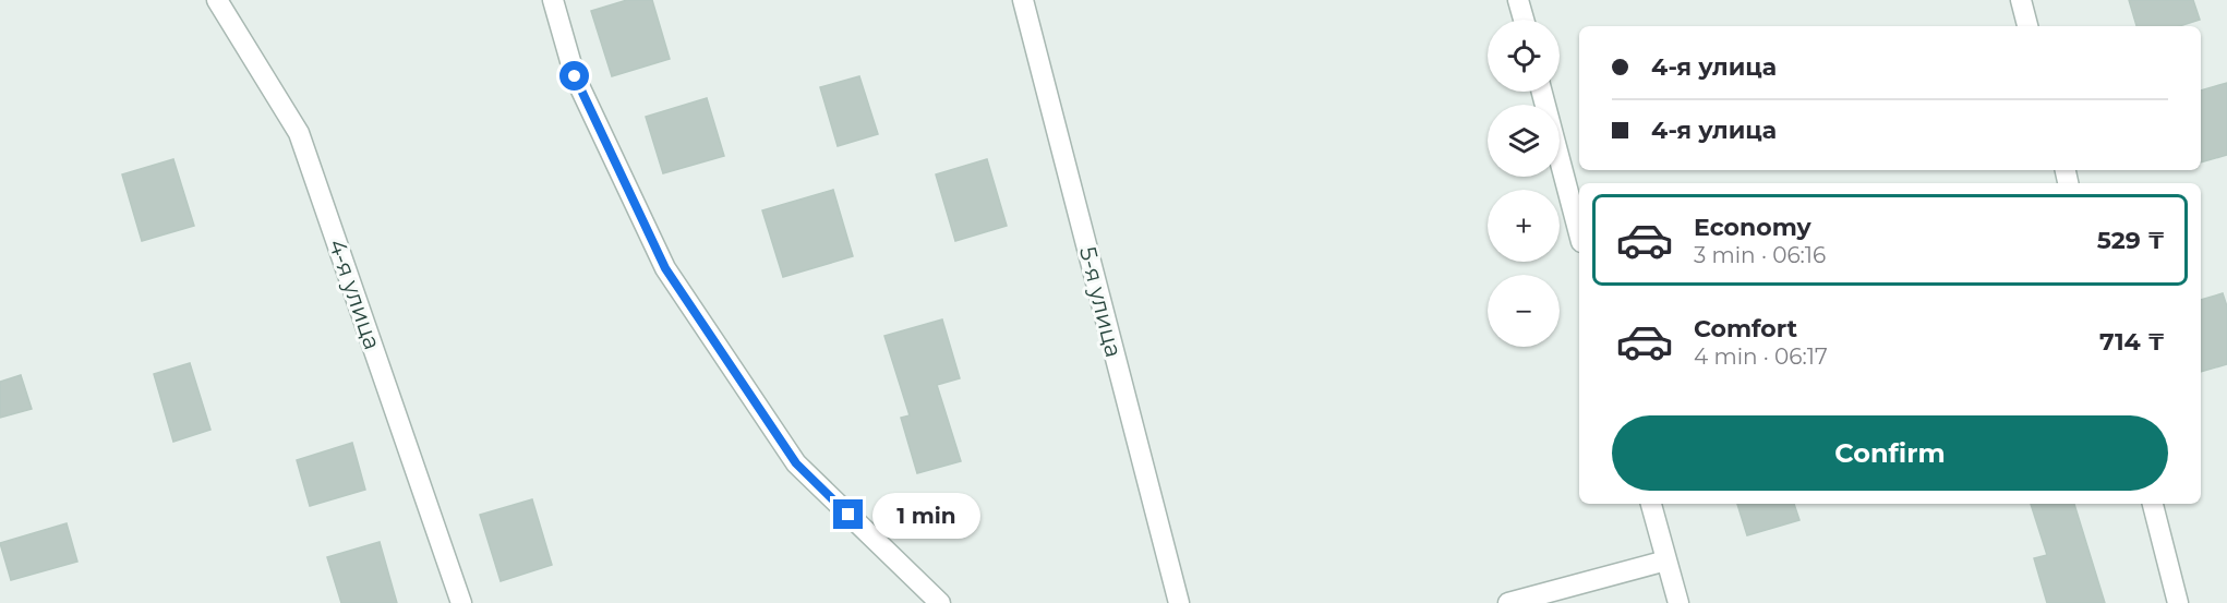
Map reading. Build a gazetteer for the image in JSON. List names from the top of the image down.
{
  "streets": {
    "street": ["4-я улица", "5-я улица"]
  },
  "page": {
    "map_buttons": ["+", "−"],
    "banner": ["4-я улица", "4-я улица"],
    "list": [
      {
        "name": "Economy",
        "note": "3 min · 06:16",
        "value": "529 ₸"
      },
      {
        "name": "Comfort",
        "note": "4 min · 06:17",
        "value": "714 ₸"
      }
    ],
    "buttons": "Confirm",
    "bubble": "1 min"
  }
}
